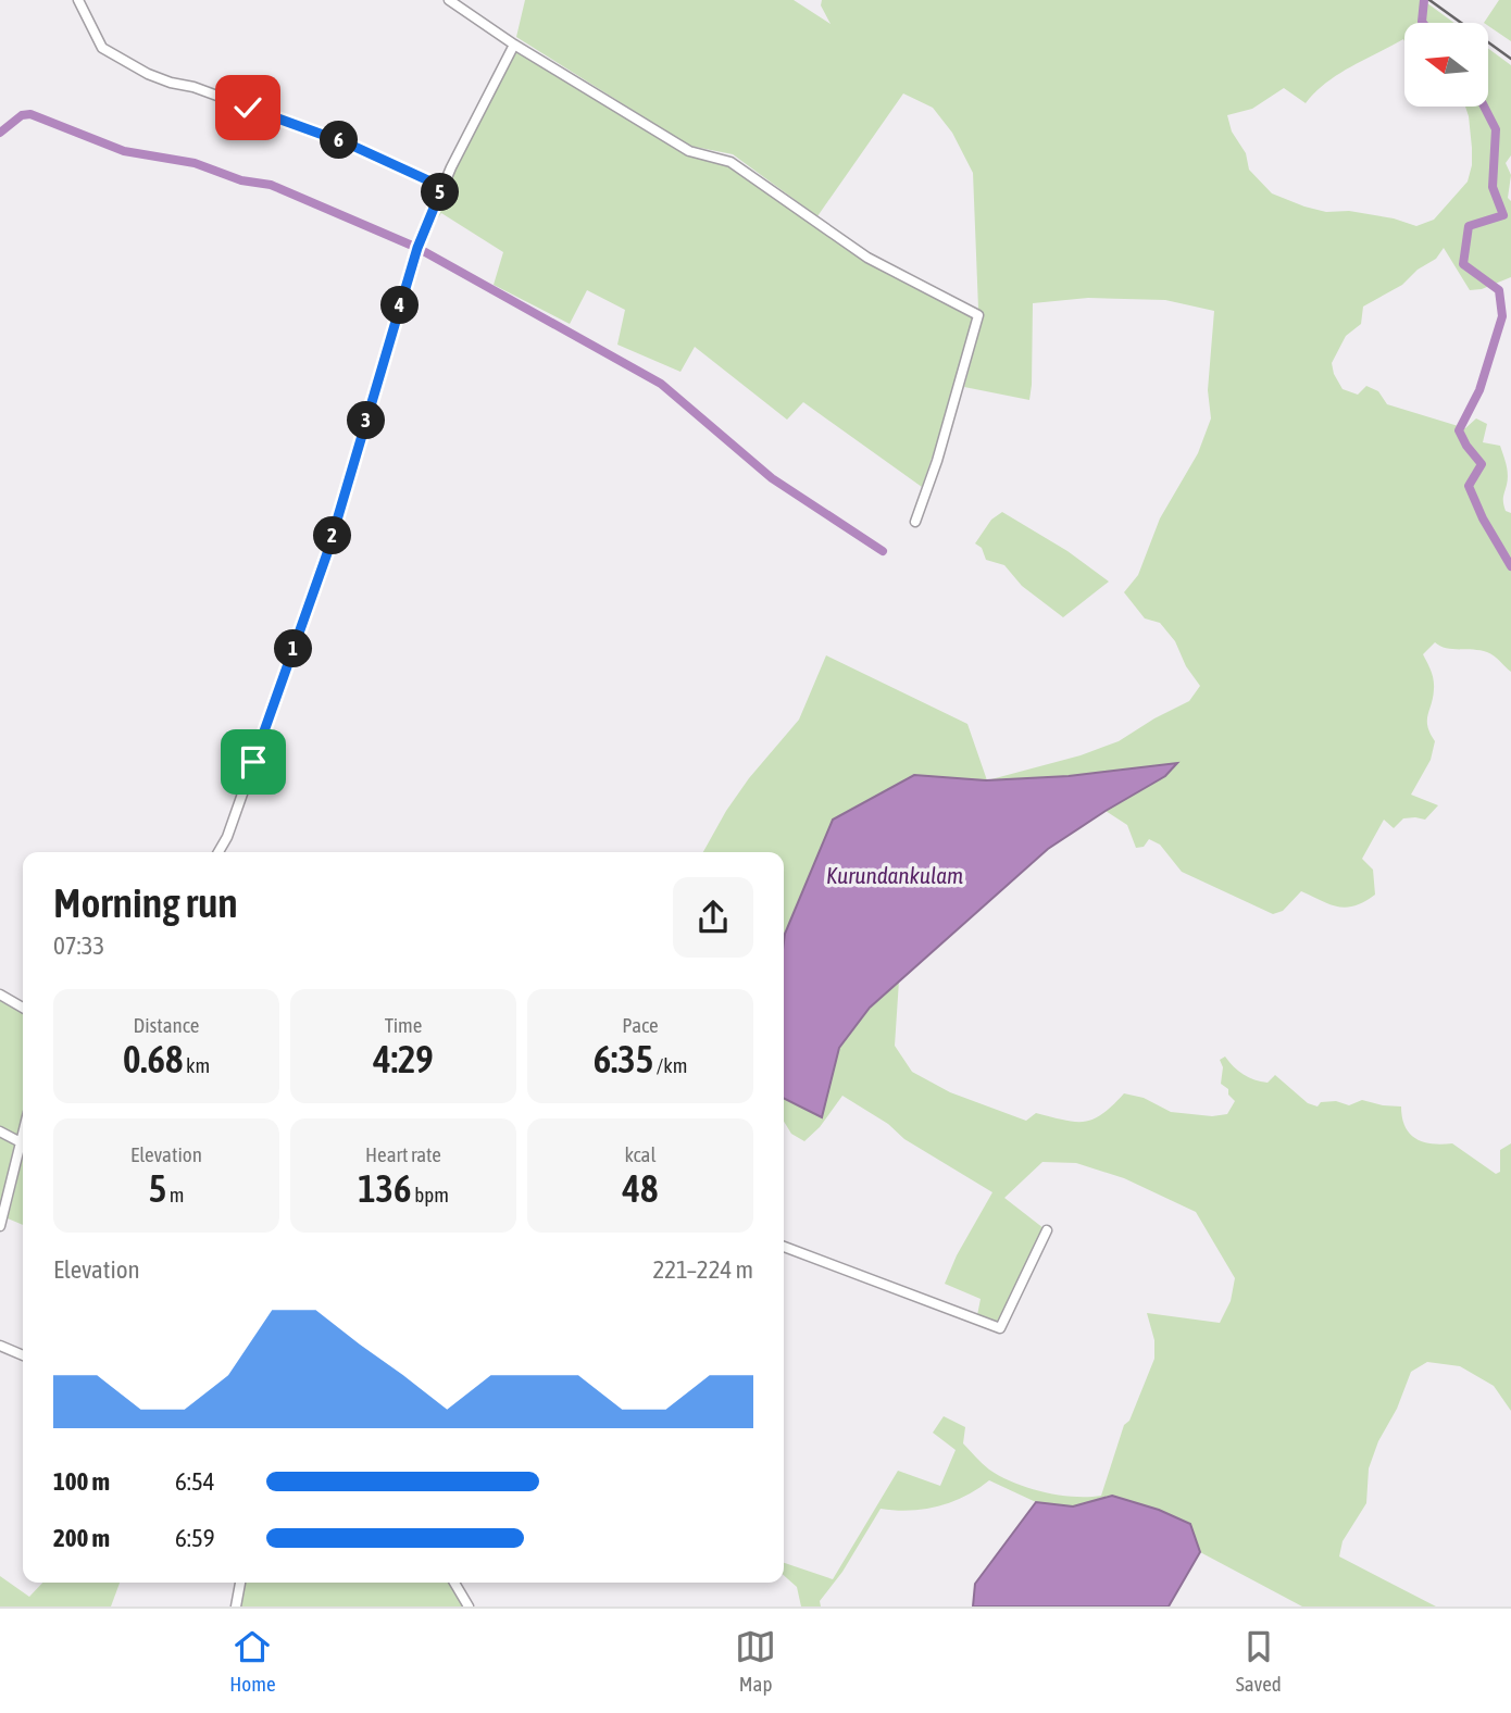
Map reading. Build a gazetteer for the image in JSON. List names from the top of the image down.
{
  "water": ["Kurundankulam"],
  "north": "left",
  "page": {
    "pins": [
      "6",
      "5",
      "4",
      "3",
      "2",
      "1"
    ],
    "heading": ["Morning run", "07:33"],
    "stats": [
      ["Distance", "0.68 km"],
      ["Time", "4:29"],
      ["Pace", "6:35 /km"],
      ["Elevation", "5 m"],
      ["Heart rate", "136 bpm"],
      ["kcal", "48"]
    ],
    "chart": ["Elevation", "221–224 m"],
    "list": [
      {
        "name": "100 m",
        "note": "6:54"
      },
      {
        "name": "200 m",
        "note": "6:59"
      }
    ],
    "tabs": ["Home", "Map", "Saved"]
  }
}
